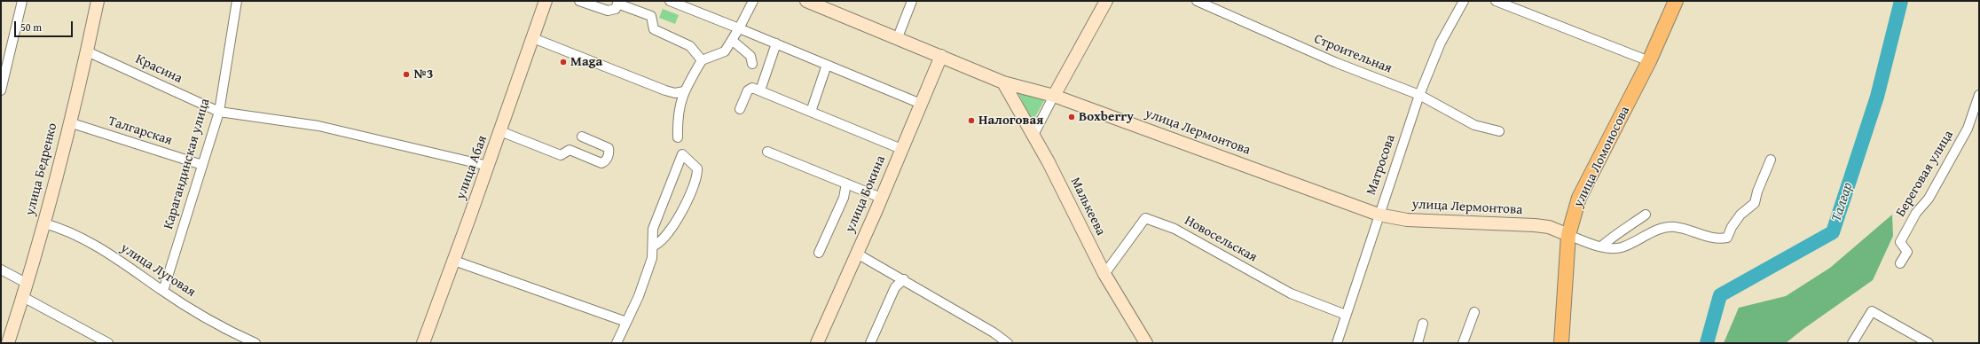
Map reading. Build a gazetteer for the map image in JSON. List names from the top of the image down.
{
  "streets": {
    "main road": [
      "улица Лермонтова",
      "улица Ломоносова",
      "улица Абая",
      "улица Бедренко",
      "улица Бокина",
      "Малькеева"
    ],
    "street": [
      "Строительная",
      "Красина",
      "Талгарская",
      "Карагандинская улица",
      "Матросова",
      "Береговая улица",
      "Новосельская",
      "улица Луговая"
    ]
  },
  "crossings": [
    ["Строительная", "Матросова"],
    ["Красина", "Карагандинская улица"],
    ["Красина", "улица Абая"],
    ["Красина", "улица Бедренко"],
    ["Талгарская", "Карагандинская улица"],
    ["Талгарская", "улица Бедренко"],
    ["улица Лермонтова", "улица Ломоносова"],
    ["улица Лермонтова", "Матросова"],
    ["улица Лермонтова", "улица Бокина"],
    ["улица Лермонтова", "Малькеева"],
    ["Карагандинская улица", "улица Луговая"],
    ["Матросова", "Новосельская"],
    ["улица Бедренко", "улица Луговая"],
    ["Малькеева", "Новосельская"]
  ],
  "water": ["Талғар"],
  "places": [
    "Maga",
    "№3",
    "Boxberry",
    "Налоговая"
  ],
  "scale_bar": "50 m"
}
